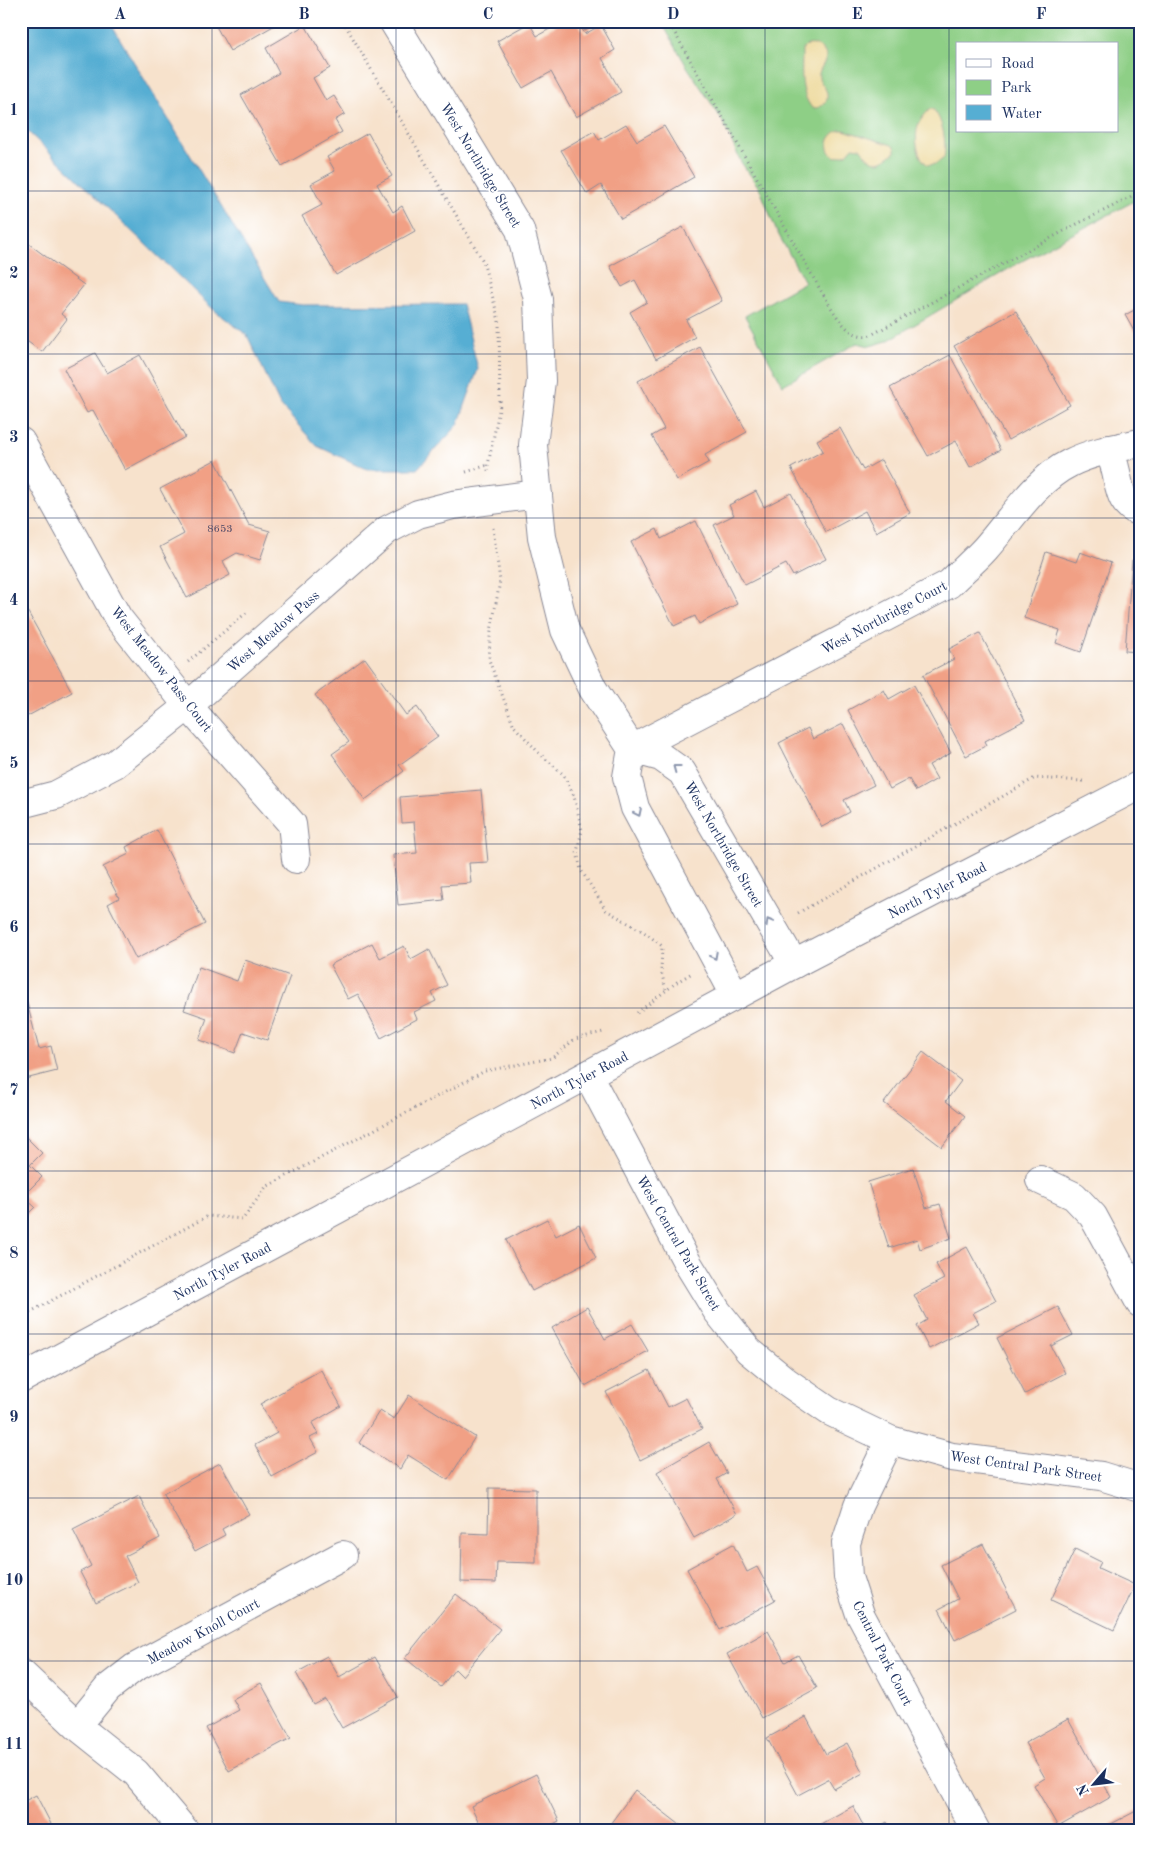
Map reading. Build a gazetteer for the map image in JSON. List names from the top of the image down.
{
  "streets": {
    "street": [
      "West Northridge Street",
      "West Northridge Court",
      "West Meadow Pass",
      "West Meadow Pass Court",
      "North Tyler Road",
      "West Central Park Street",
      "Meadow Knoll Court",
      "Central Park Court"
    ]
  },
  "crossings": [
    ["West Northridge Street", "West Northridge Court"],
    ["West Northridge Street", "West Meadow Pass"],
    ["West Northridge Street", "North Tyler Road"],
    ["West Meadow Pass", "West Meadow Pass Court"],
    ["North Tyler Road", "West Central Park Street"],
    ["West Central Park Street", "Central Park Court"]
  ],
  "house_numbers": ["8653"],
  "legend": ["Road", "Park", "Water"],
  "north": "bottom left",
  "grid": {
    "columns": [
      "A",
      "B",
      "C",
      "D",
      "E",
      "F"
    ],
    "rows": [
      "1",
      "2",
      "3",
      "4",
      "5",
      "6",
      "7",
      "8",
      "9",
      "10",
      "11"
    ]
  }
}
